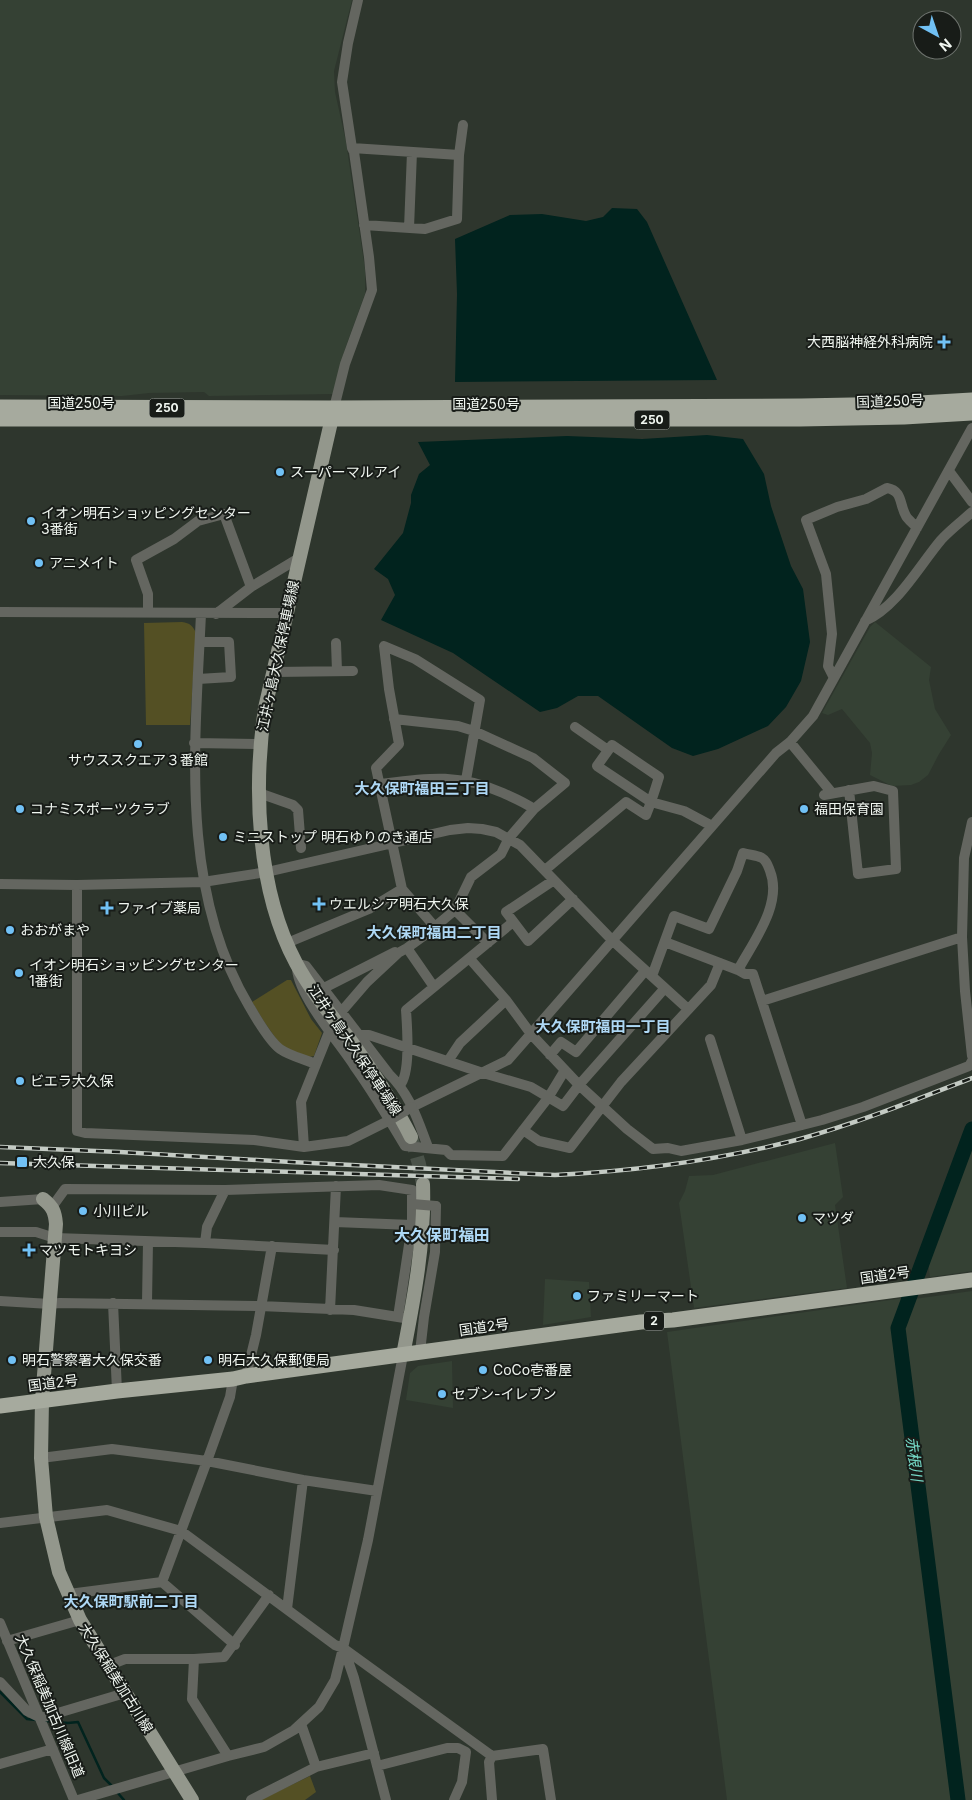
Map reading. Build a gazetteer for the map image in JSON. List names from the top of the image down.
{
  "streets": {
    "highway": [
      "国道250号",
      "250",
      "国道2号",
      "2"
    ],
    "main road": ["江井ヶ島大久保停車場線", "大久保稲美加古川線"],
    "street": ["大久保稲美加古川線旧道"]
  },
  "crossings": [
    ["国道250号", "江井ヶ島大久保停車場線"],
    ["国道2号", "大久保稲美加古川線"]
  ],
  "districts": [
    "大久保町福田三丁目",
    "大久保町福田二丁目",
    "大久保町福田一丁目",
    "大久保町福田",
    "大久保町駅前二丁目"
  ],
  "water": ["赤根川"],
  "places": {
    "health": [
      "大西脳神経外科病院",
      "ウエルシア明石大久保",
      "ファイブ薬局",
      "マツモトキヨシ"
    ],
    "other": [
      "スーパーマルアイ",
      "イオン明石ショッピングセンター 3番街",
      "アニメイト",
      "サウススクエア３番館",
      "コナミスポーツクラブ",
      "福田保育園",
      "ミニストップ 明石ゆりのき通店",
      "おおがまや",
      "イオン明石ショッピングセンター 1番街",
      "ビエラ大久保",
      "小川ビル",
      "マツダ",
      "ファミリーマート",
      "明石警察署大久保交番",
      "明石大久保郵便局",
      "CoCo壱番屋",
      "セブン-イレブン"
    ],
    "transit": ["大久保"]
  },
  "north": "bottom right"
}
